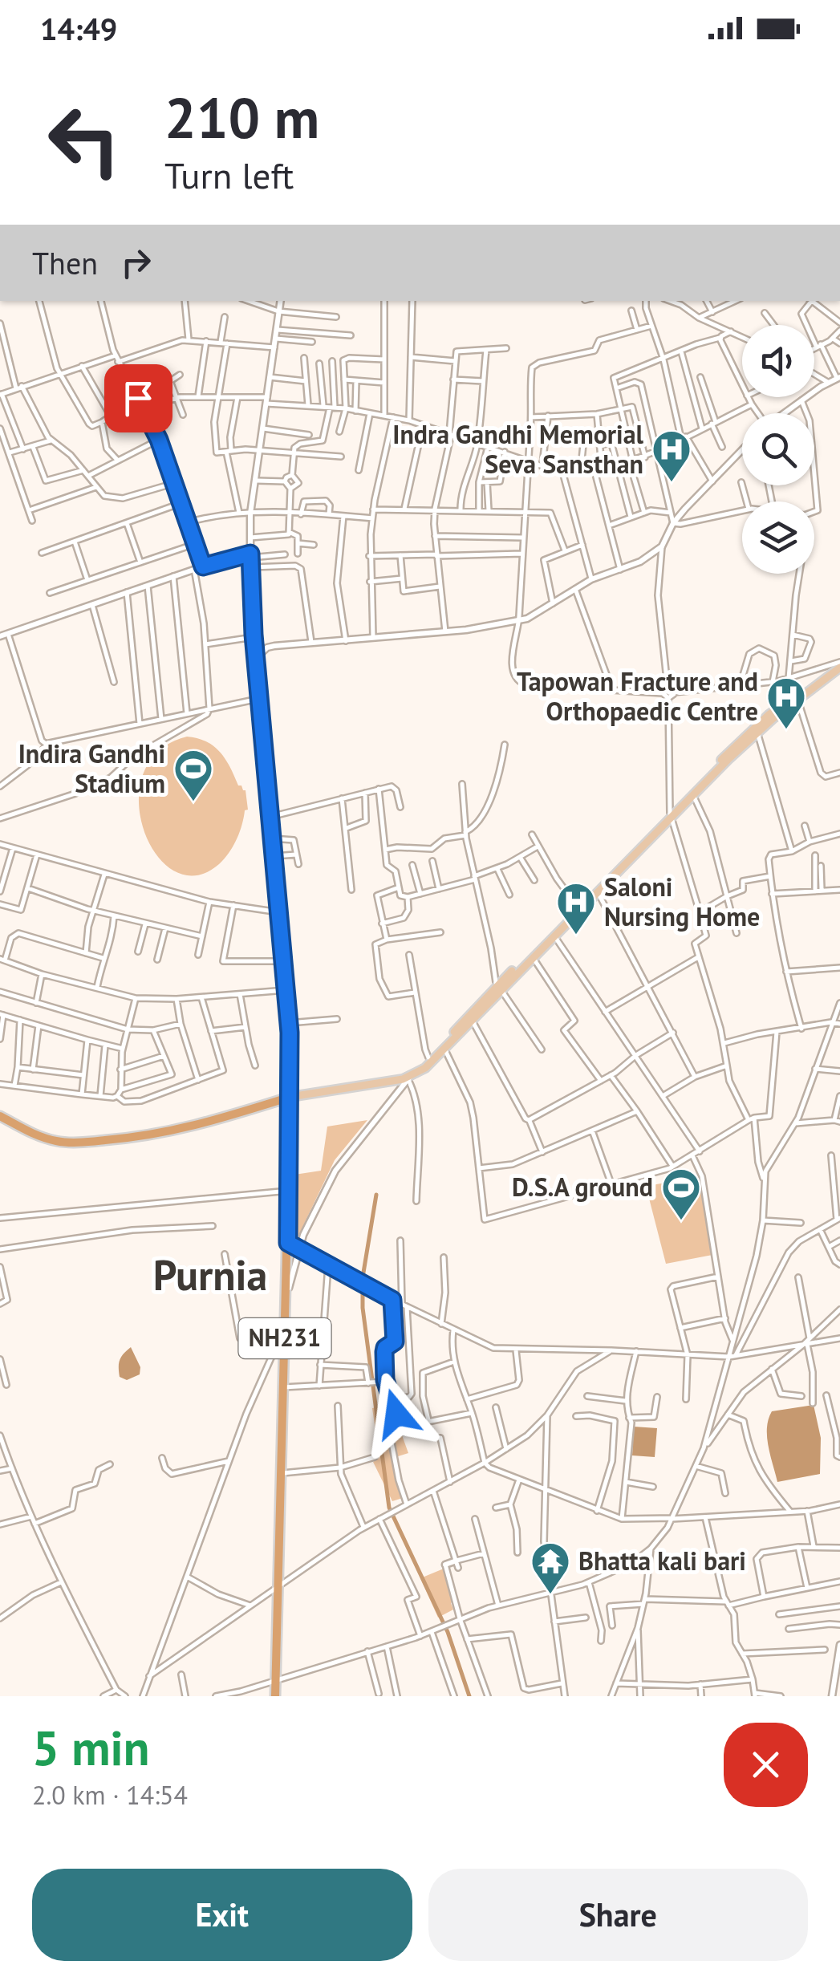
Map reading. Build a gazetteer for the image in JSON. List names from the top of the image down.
{
  "streets": {
    "highway": ["NH231"]
  },
  "districts": ["Purnia"],
  "places": {
    "hospital": ["Indra Gandhi Memorial Seva Sansthan", "Tapowan Fracture and Orthopaedic Centre", "Saloni Nursing Home"],
    "sports": ["Indira Gandhi Stadium", "D.S.A ground"],
    "temple": ["Bhatta kali bari"]
  },
  "page": {
    "status": "14:49",
    "turn": ["210 m", "Turn left"],
    "then": "Then",
    "heading": ["5 min", "2.0 km · 14:54"],
    "buttons": ["Exit", "Share"]
  }
}
